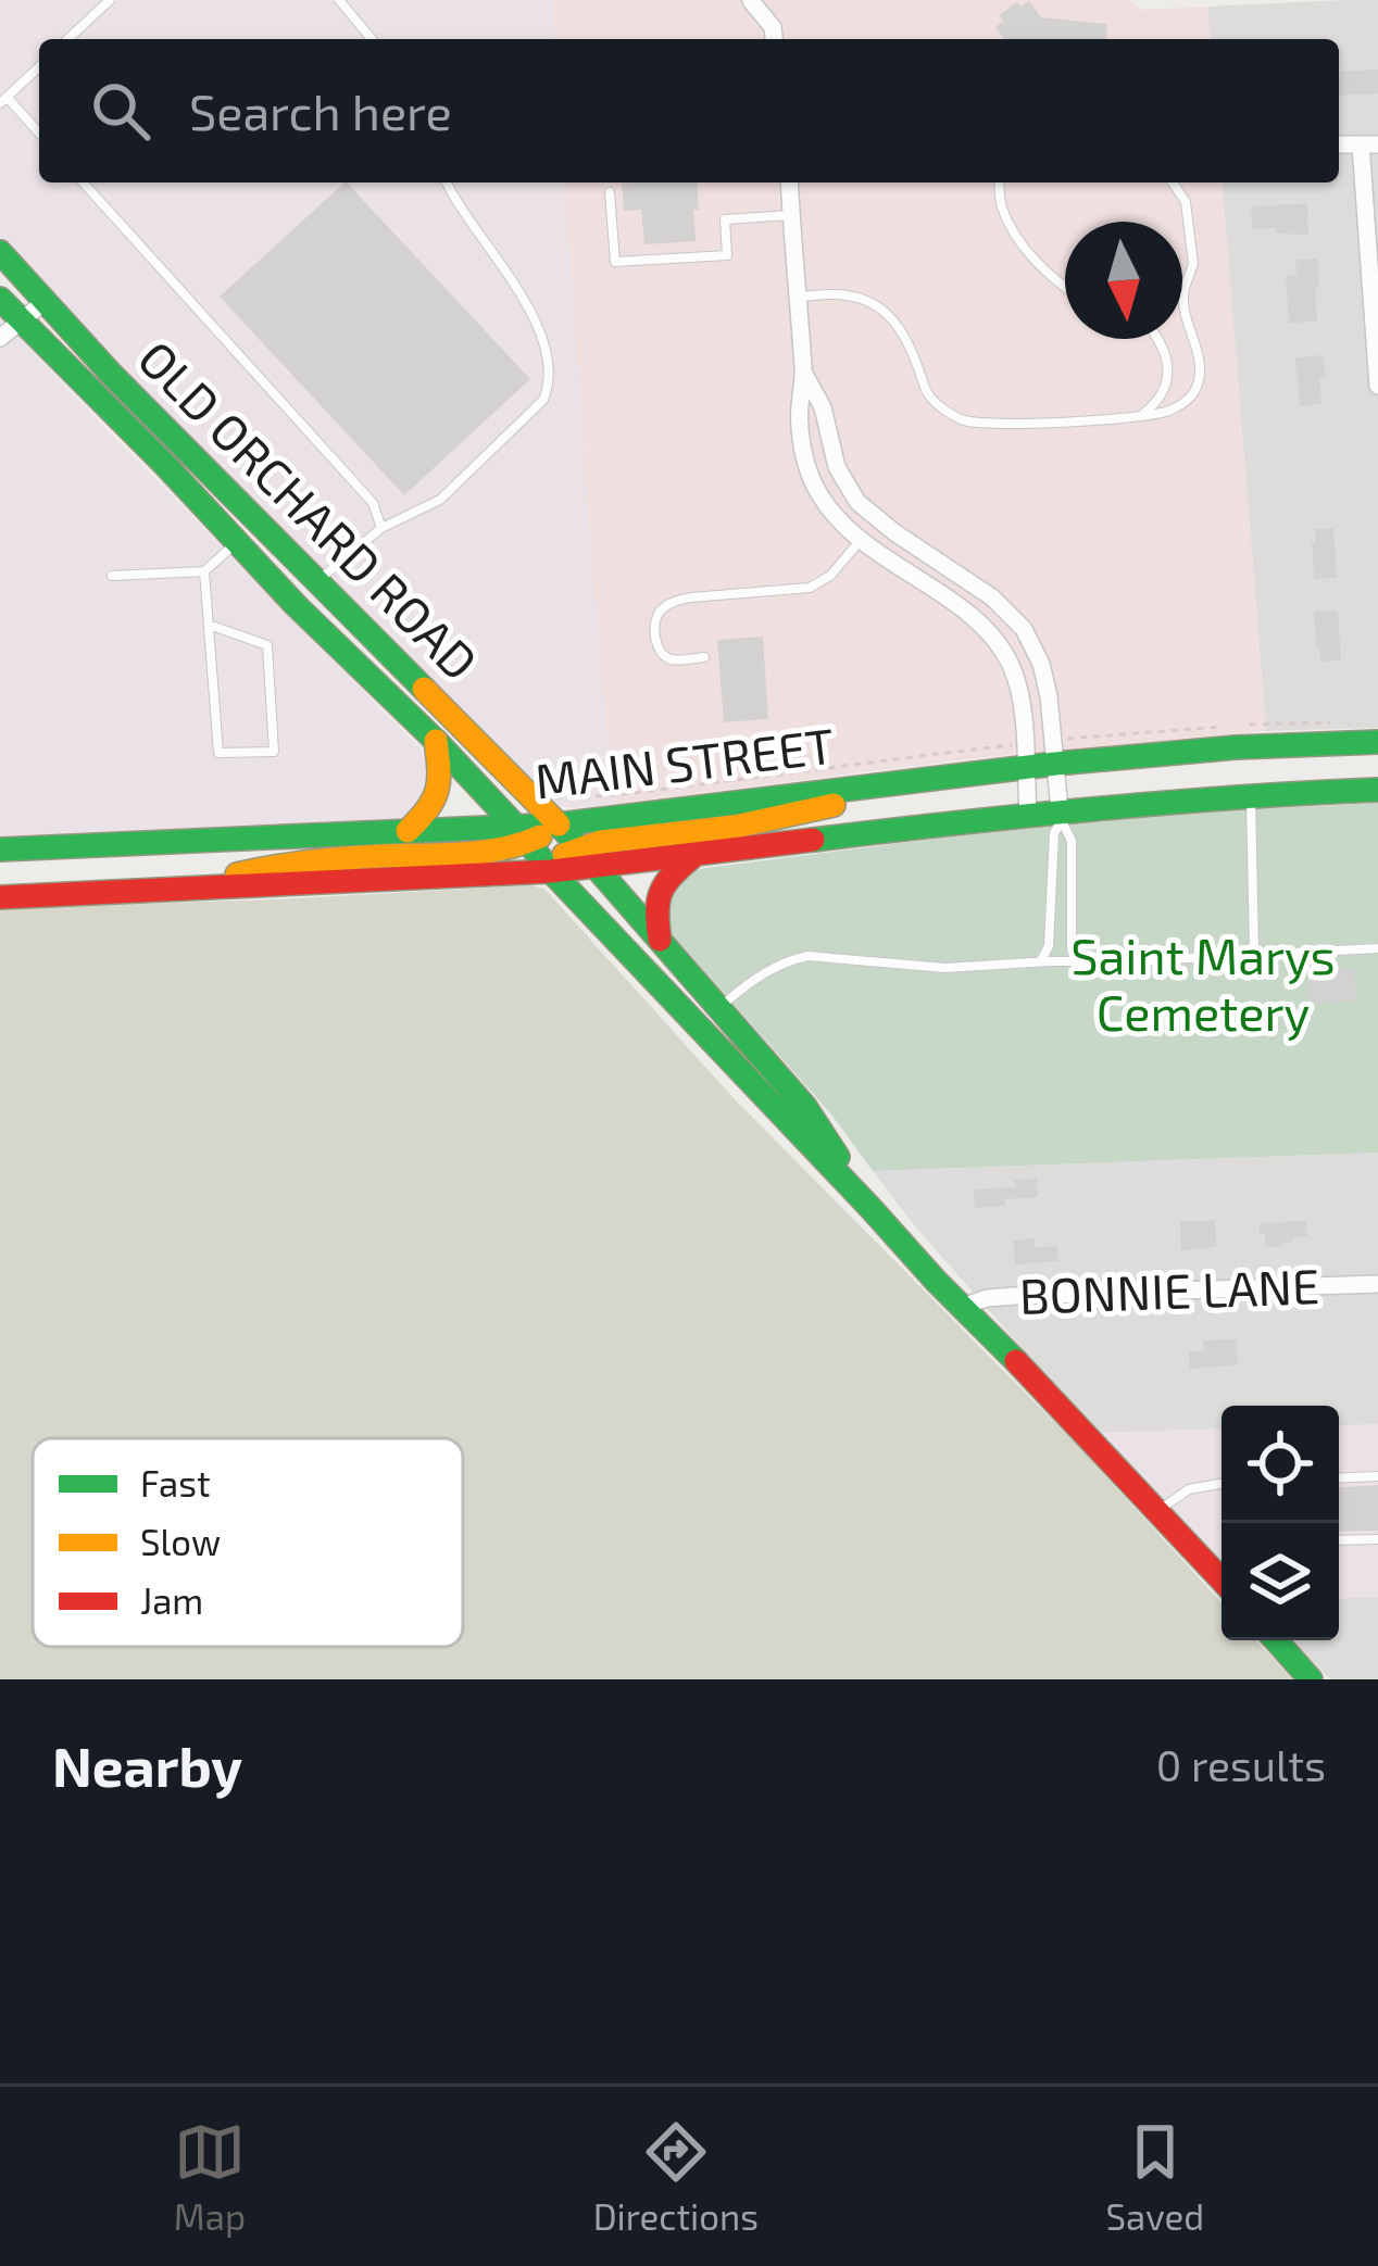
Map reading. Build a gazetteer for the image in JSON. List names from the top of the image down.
{
  "streets": {
    "main road": ["OLD ORCHARD ROAD", "MAIN STREET"],
    "street": ["BONNIE LANE"]
  },
  "crossings": [
    ["OLD ORCHARD ROAD", "MAIN STREET"]
  ],
  "parks": ["Saint Marys Cemetery"],
  "legend": ["Fast", "Slow", "Jam"],
  "north": "bottom",
  "page": {
    "search": "Search here",
    "heading": ["Nearby", "0 results"],
    "nav": ["Map", "Directions", "Saved"]
  }
}
